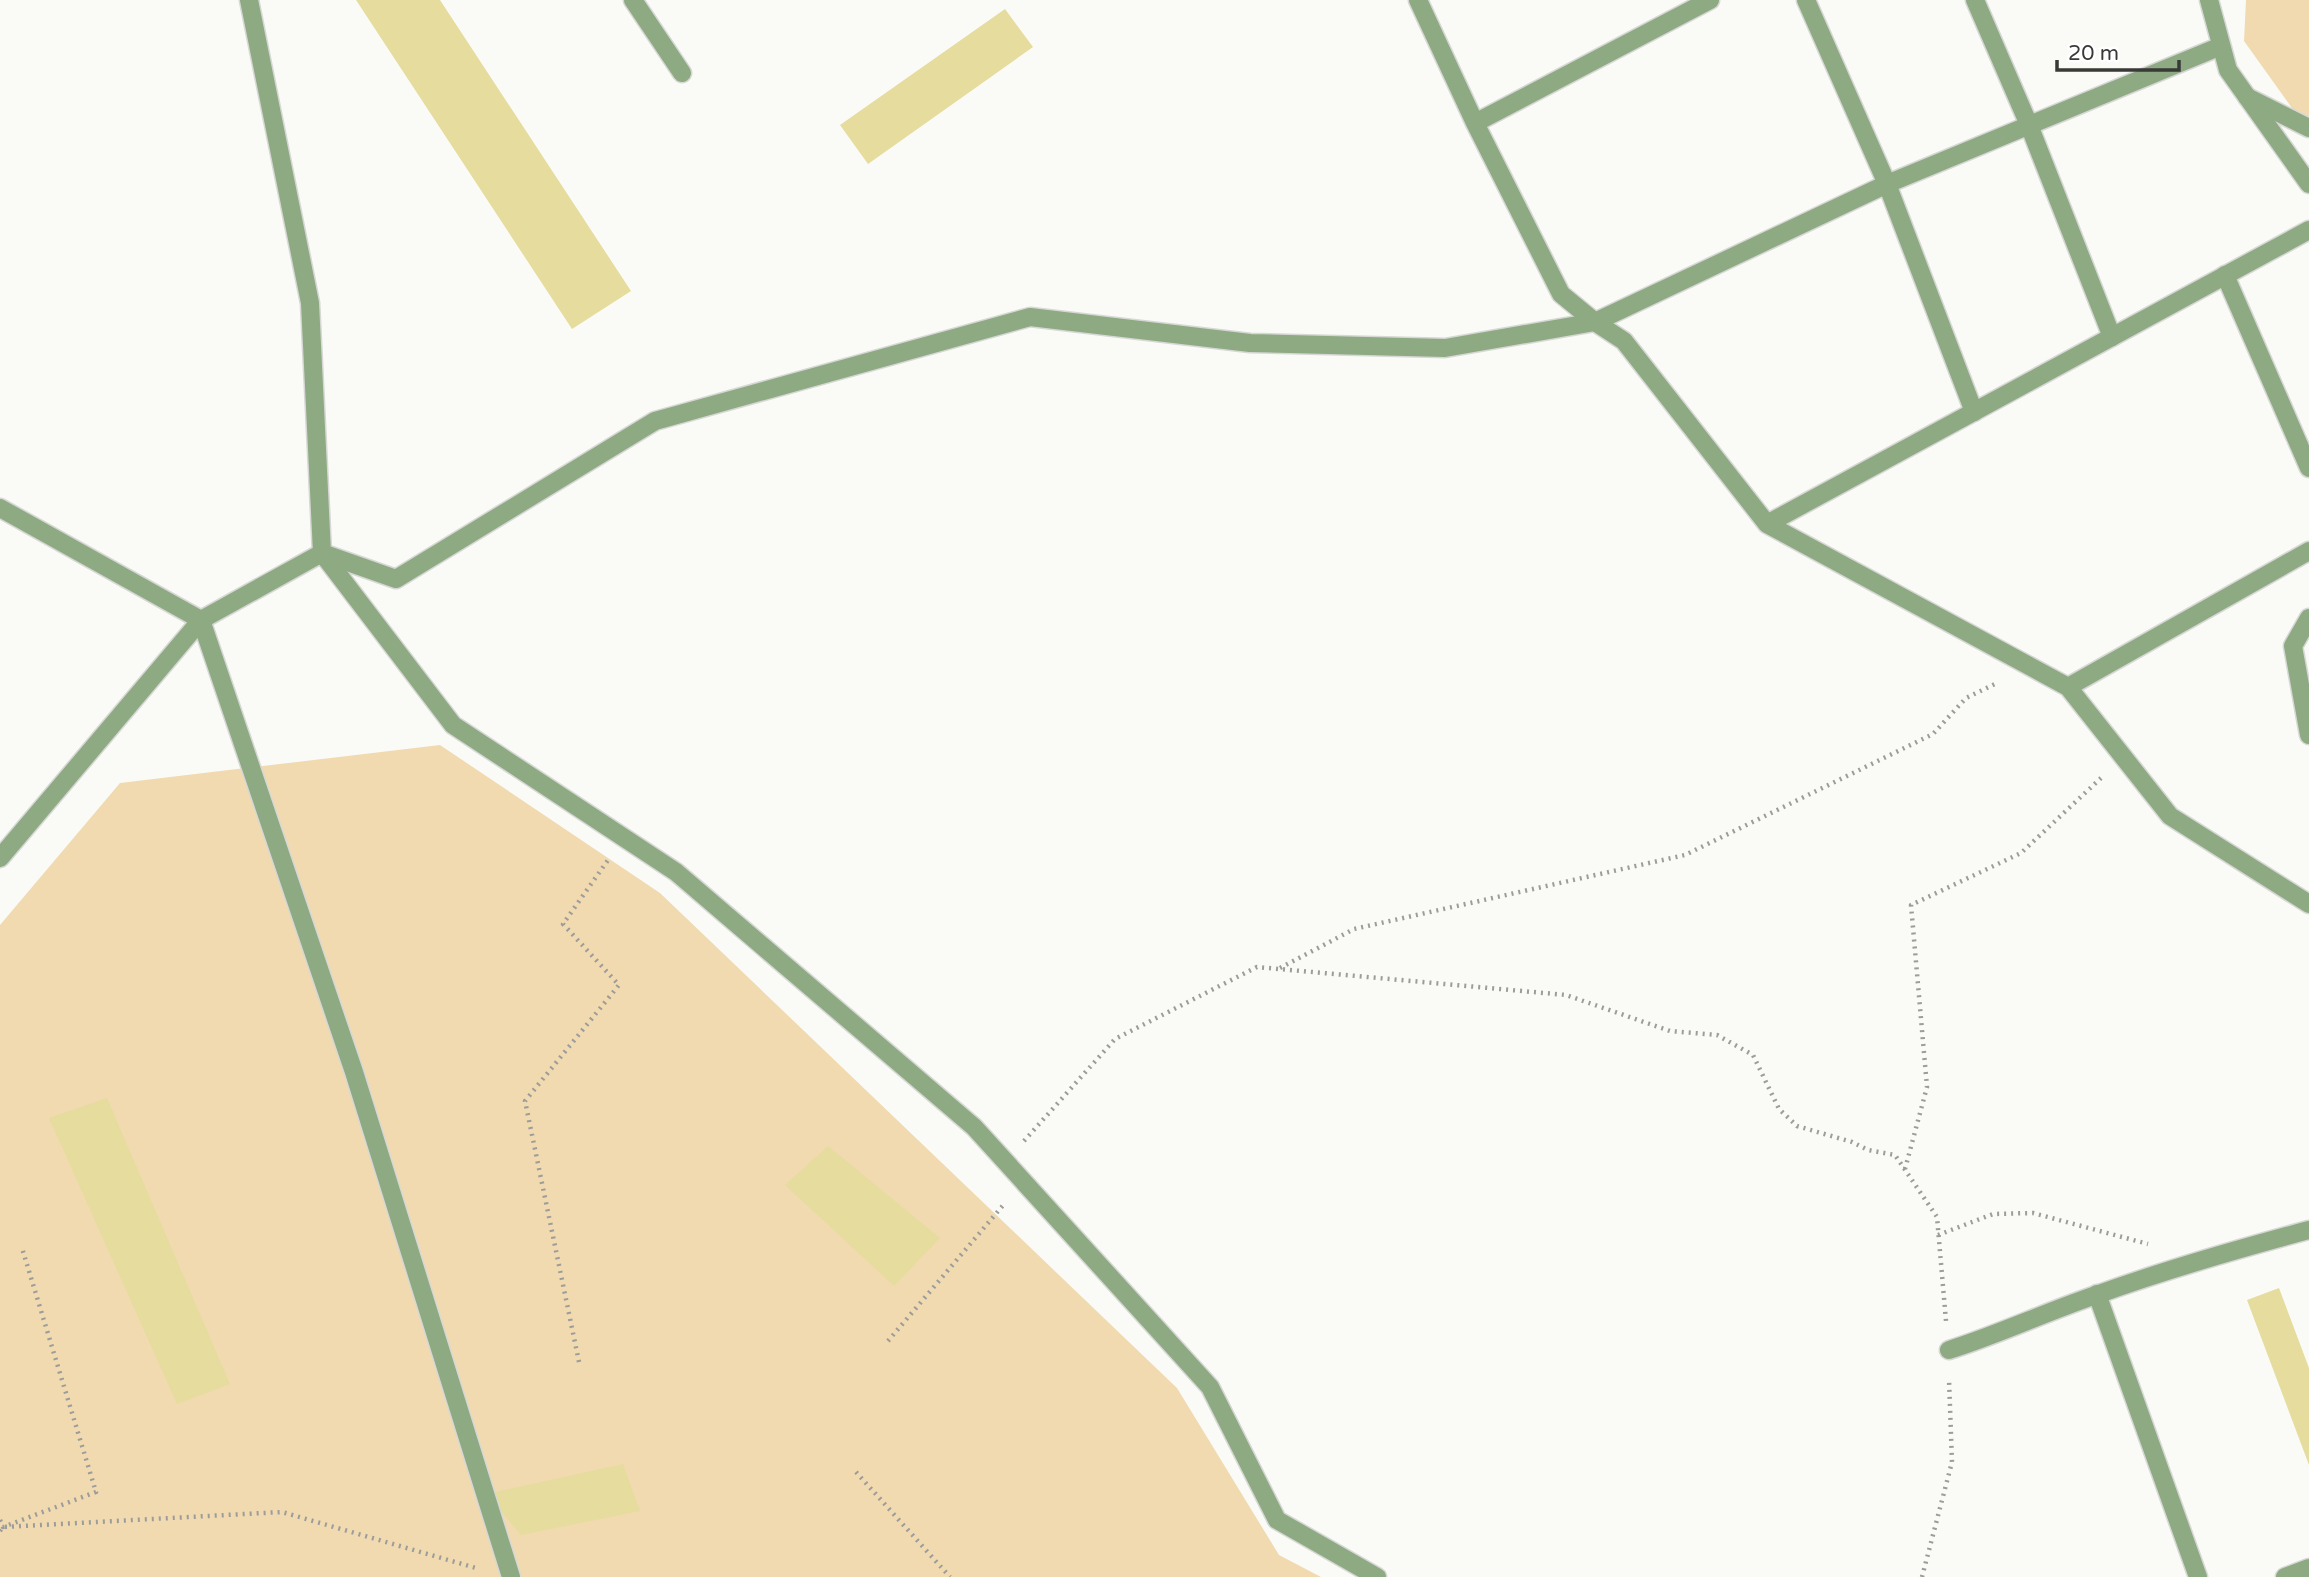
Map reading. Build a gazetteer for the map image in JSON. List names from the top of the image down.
{
  "scale_bar": "20 m"
}
